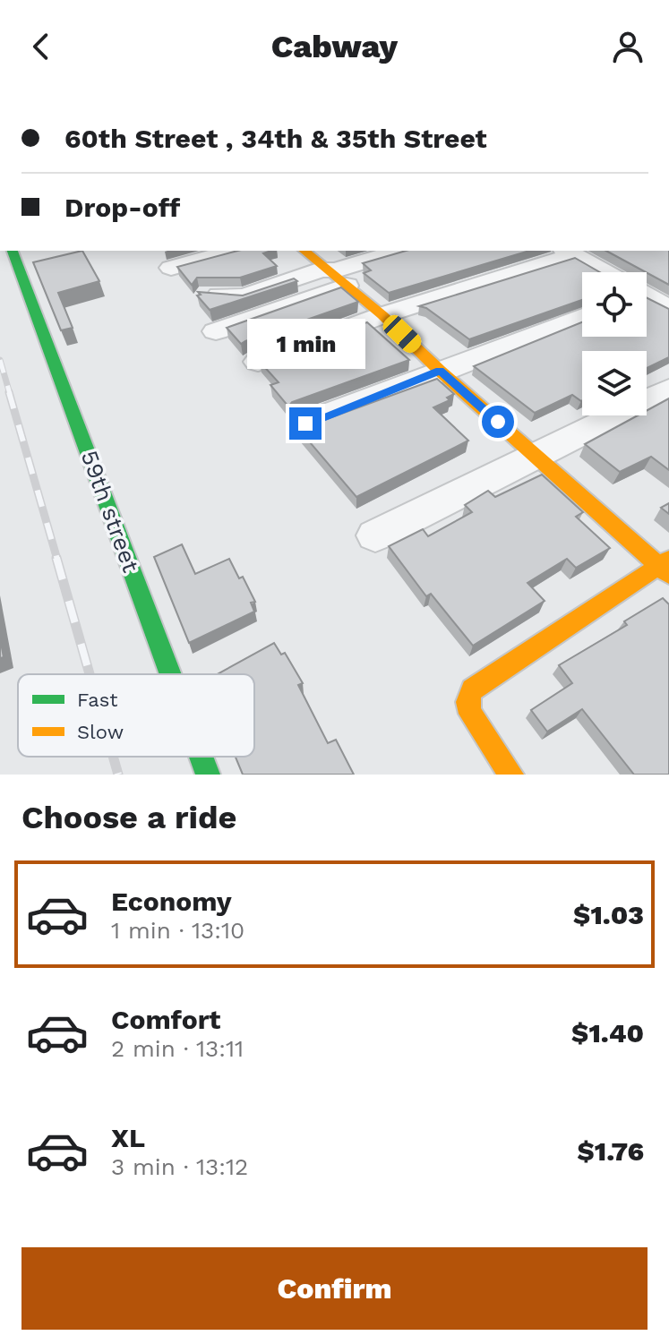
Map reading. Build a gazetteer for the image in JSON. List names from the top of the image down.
{
  "streets": {
    "street": ["59th street"]
  },
  "legend": ["Fast", "Slow"],
  "page": {
    "header": "Cabway",
    "banner": ["60th Street , 34th & 35th Street", "Drop-off"],
    "bubble": "1 min",
    "heading": "Choose a ride",
    "list": [
      {
        "name": "Economy",
        "note": "1 min · 13:10",
        "value": "$1.03"
      },
      {
        "name": "Comfort",
        "note": "2 min · 13:11",
        "value": "$1.40"
      },
      {
        "name": "XL",
        "note": "3 min · 13:12",
        "value": "$1.76"
      }
    ],
    "buttons": "Confirm"
  }
}
